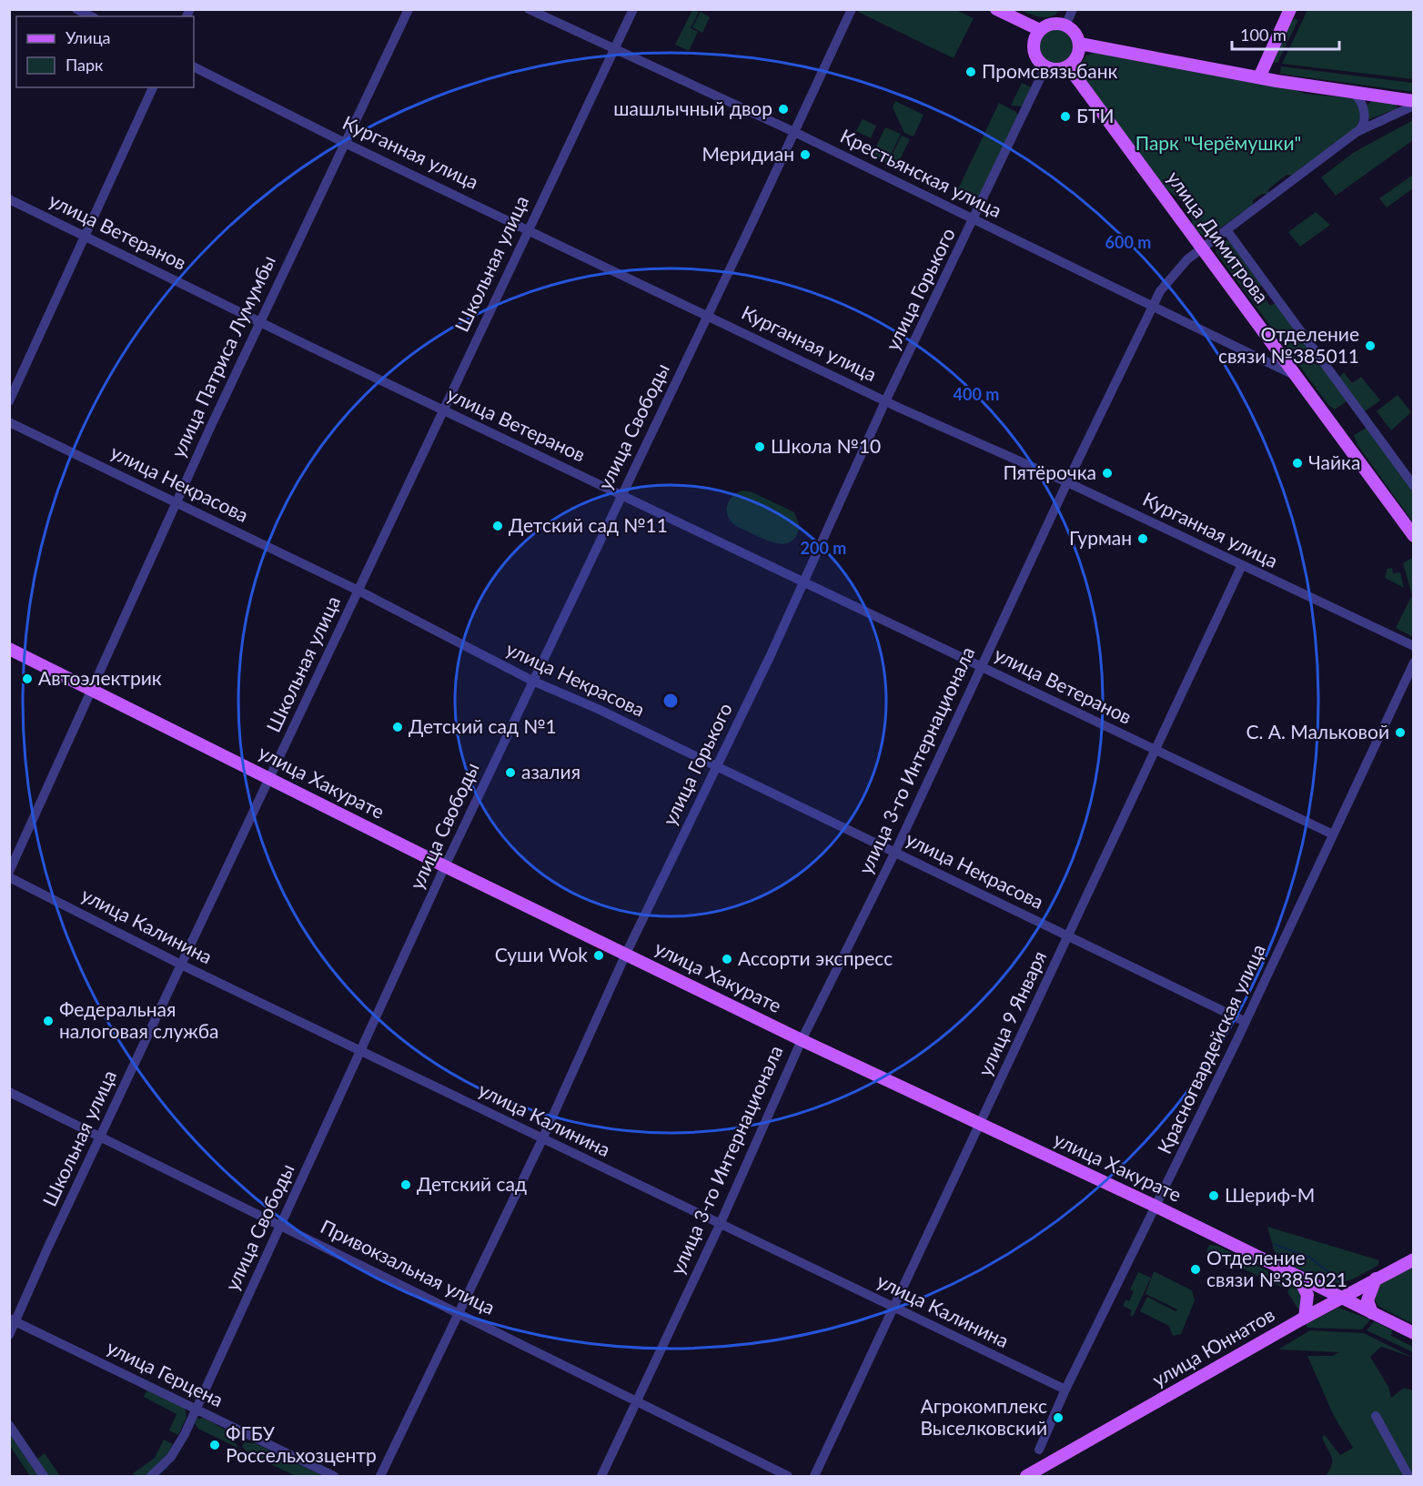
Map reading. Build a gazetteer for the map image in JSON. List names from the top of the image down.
{
  "streets": {
    "main road": ["улица Димитрова", "улица Хакурате", "улица Юннатов"],
    "street": [
      "Курганная улица",
      "Крестьянская улица",
      "улица Ветеранов",
      "Школьная улица",
      "улица Горького",
      "улица Патриса Лумумбы",
      "улица Свободы",
      "улица Некрасова",
      "улица 3-го Интернационала",
      "улица Калинина",
      "улица 9 Января",
      "Красногвардейская улица",
      "Привокзальная улица",
      "улица Герцена"
    ]
  },
  "crossings": [
    ["Курганная улица", "Школьная улица"],
    ["Курганная улица", "улица Горького"],
    ["Курганная улица", "улица Патриса Лумумбы"],
    ["Курганная улица", "улица Свободы"],
    ["Курганная улица", "улица 3-го Интернационала"],
    ["Курганная улица", "улица 9 Января"],
    ["Крестьянская улица", "улица Димитрова"],
    ["Крестьянская улица", "Школьная улица"],
    ["Крестьянская улица", "улица Горького"],
    ["Крестьянская улица", "улица Свободы"],
    ["Крестьянская улица", "улица 3-го Интернационала"],
    ["улица Ветеранов", "Школьная улица"],
    ["улица Ветеранов", "улица Горького"],
    ["улица Ветеранов", "улица Патриса Лумумбы"],
    ["улица Ветеранов", "улица Свободы"],
    ["улица Ветеранов", "улица 3-го Интернационала"],
    ["улица Ветеранов", "улица 9 Января"],
    ["улица Ветеранов", "Красногвардейская улица"],
    ["улица Димитрова", "улица Горького"],
    ["улица Димитрова", "улица 3-го Интернационала"],
    ["Школьная улица", "улица Некрасова"],
    ["Школьная улица", "улица Хакурате"],
    ["Школьная улица", "улица Калинина"],
    ["Школьная улица", "Привокзальная улица"],
    ["Школьная улица", "улица Герцена"],
    ["улица Горького", "улица Некрасова"],
    ["улица Горького", "улица Хакурате"],
    ["улица Горького", "улица Калинина"],
    ["улица Горького", "Привокзальная улица"],
    ["улица Патриса Лумумбы", "улица Некрасова"],
    ["улица Патриса Лумумбы", "улица Хакурате"],
    ["улица Свободы", "улица Некрасова"],
    ["улица Свободы", "улица Хакурате"],
    ["улица Свободы", "улица Калинина"],
    ["улица Свободы", "Привокзальная улица"],
    ["улица Свободы", "улица Герцена"],
    ["улица Некрасова", "улица 3-го Интернационала"],
    ["улица Некрасова", "улица 9 Января"],
    ["улица Некрасова", "Красногвардейская улица"],
    ["улица 3-го Интернационала", "улица Хакурате"],
    ["улица 3-го Интернационала", "улица Калинина"],
    ["улица 3-го Интернационала", "Привокзальная улица"],
    ["улица Хакурате", "улица 9 Января"],
    ["улица Хакурате", "Красногвардейская улица"],
    ["улица Хакурате", "улица Юннатов"],
    ["улица Калинина", "улица 9 Января"],
    ["улица Калинина", "Красногвардейская улица"]
  ],
  "parks": ["Парк \"Черёмушки\""],
  "places": [
    "Промсвязьбанк",
    "шашлычный двор",
    "БТИ",
    "Меридиан",
    "Отделение связи №385011",
    "Школа №10",
    "Чайка",
    "Пятёрочка",
    "Детский сад №11",
    "Гурман",
    "Автоэлектрик",
    "Детский сад №1",
    "С. А. Мальковой",
    "азалия",
    "Суши Wok",
    "Ассорти экспресс",
    "Федеральная налоговая служба",
    "Детский сад",
    "Шериф-М",
    "Отделение связи №385021",
    "Агрокомплекс Выселковский",
    "ФГБУ Россельхозцентр"
  ],
  "legend": ["Улица", "Парк"],
  "scale_bar": "100 m",
  "rings": ["600 m", "400 m", "200 m"]
}
